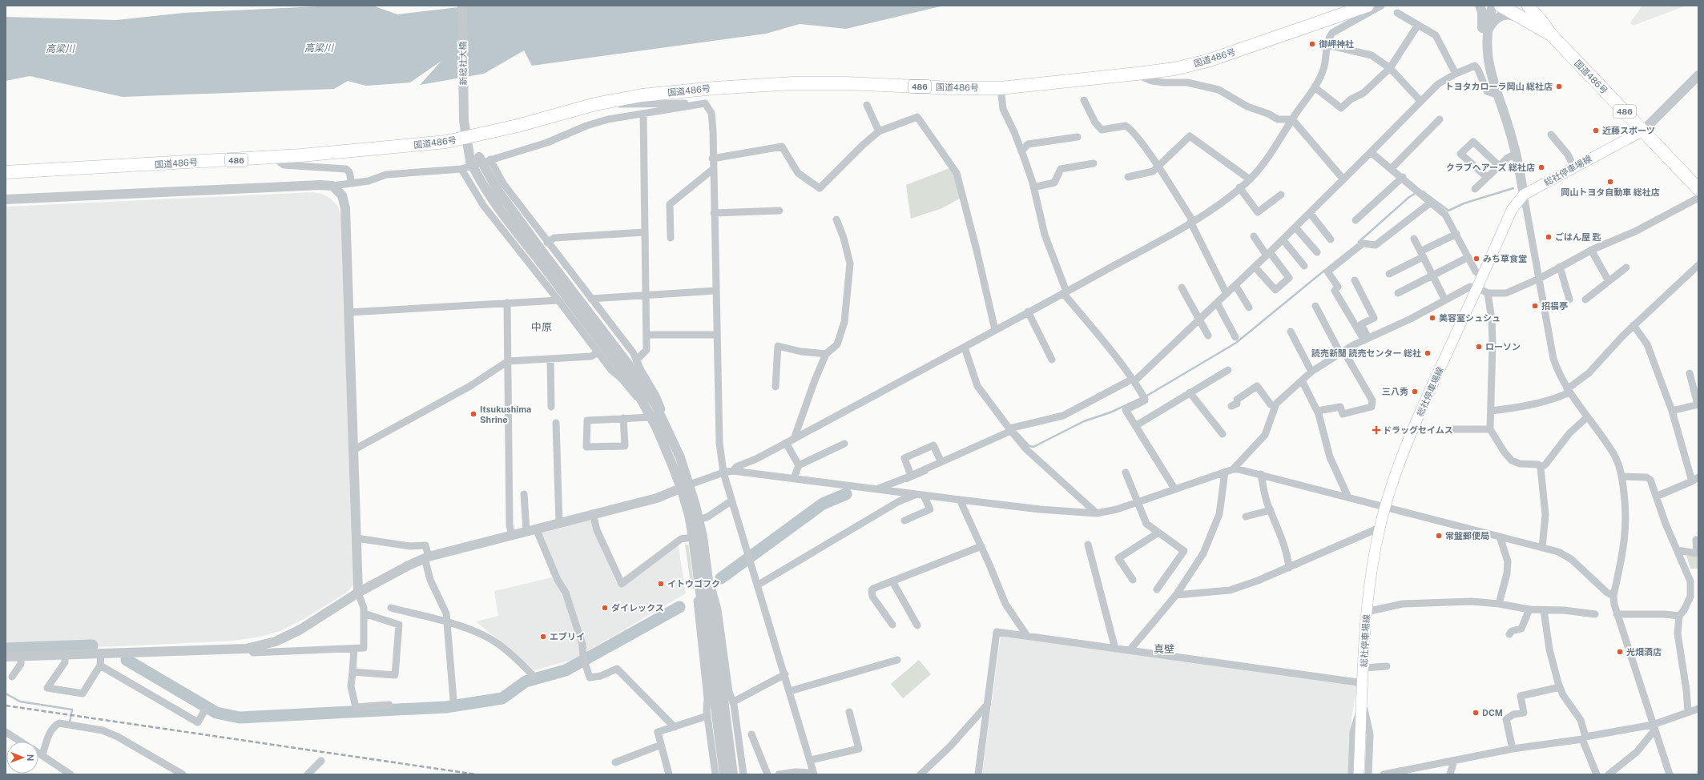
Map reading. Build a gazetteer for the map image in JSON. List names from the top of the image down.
{
  "streets": {
    "highway": ["国道486号", "486"],
    "main road": ["総社停車場線"],
    "street": ["新総社大橋"]
  },
  "crossings": [
    ["国道486号", "新総社大橋"],
    ["国道486号", "総社停車場線"]
  ],
  "districts": ["中原", "真壁"],
  "water": ["高梁川"],
  "places": {
    "other": [
      "御岬神社",
      "トヨタカローラ岡山 総社店",
      "近藤スポーツ",
      "クラブヘアーズ 総社店",
      "岡山トヨタ自動車 総社店",
      "ごはん屋 匙",
      "みち草食堂",
      "招福亭",
      "美容室シュシュ",
      "ローソン",
      "読売新聞 読売センター 総社",
      "三八秀",
      "Itsukushima Shrine",
      "常盤郵便局",
      "イトウゴフク",
      "ダイレックス",
      "エブリイ",
      "光畑酒店",
      "DCM"
    ],
    "health": ["ドラッグセイムス"]
  },
  "north": "right"
}
